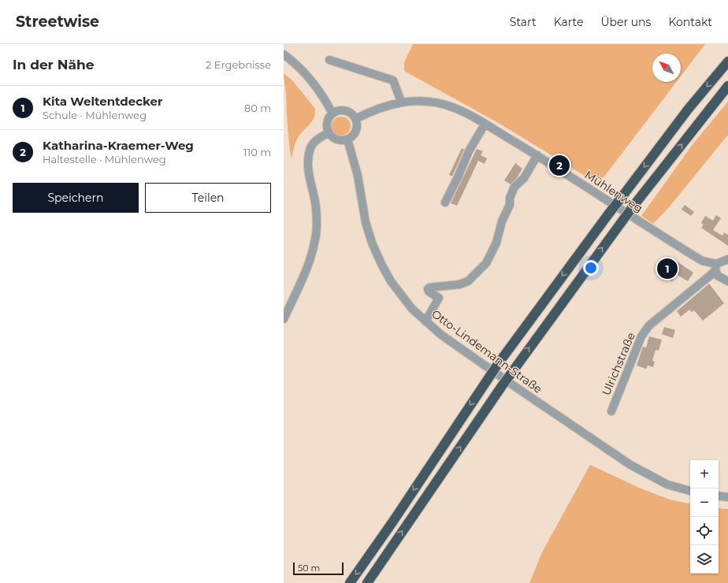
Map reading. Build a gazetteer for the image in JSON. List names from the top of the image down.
{
  "streets": {
    "street": ["Mühlenweg", "Otto-Lindemann-Straße", "Ulrichstraße"]
  },
  "crossings": [
    ["Mühlenweg", "Otto-Lindemann-Straße"],
    ["Mühlenweg", "Ulrichstraße"]
  ],
  "scale_bar": "50 m",
  "north": "top left",
  "page": {
    "header": "Streetwise",
    "nav": [
      "Start",
      "Karte",
      "Über uns",
      "Kontakt"
    ],
    "heading": ["In der Nähe", "2 Ergebnisse"],
    "list": [
      {
        "mark": "1",
        "name": "Kita Weltentdecker",
        "note": "Schule · Mühlenweg",
        "value": "80 m"
      },
      {
        "mark": "2",
        "name": "Katharina-Kraemer-Weg",
        "note": "Haltestelle · Mühlenweg",
        "value": "110 m"
      }
    ],
    "pins": ["2", "1"],
    "buttons": ["Speichern", "Teilen"],
    "map_buttons": ["+", "−"],
    "scale": "50 m"
  }
}
